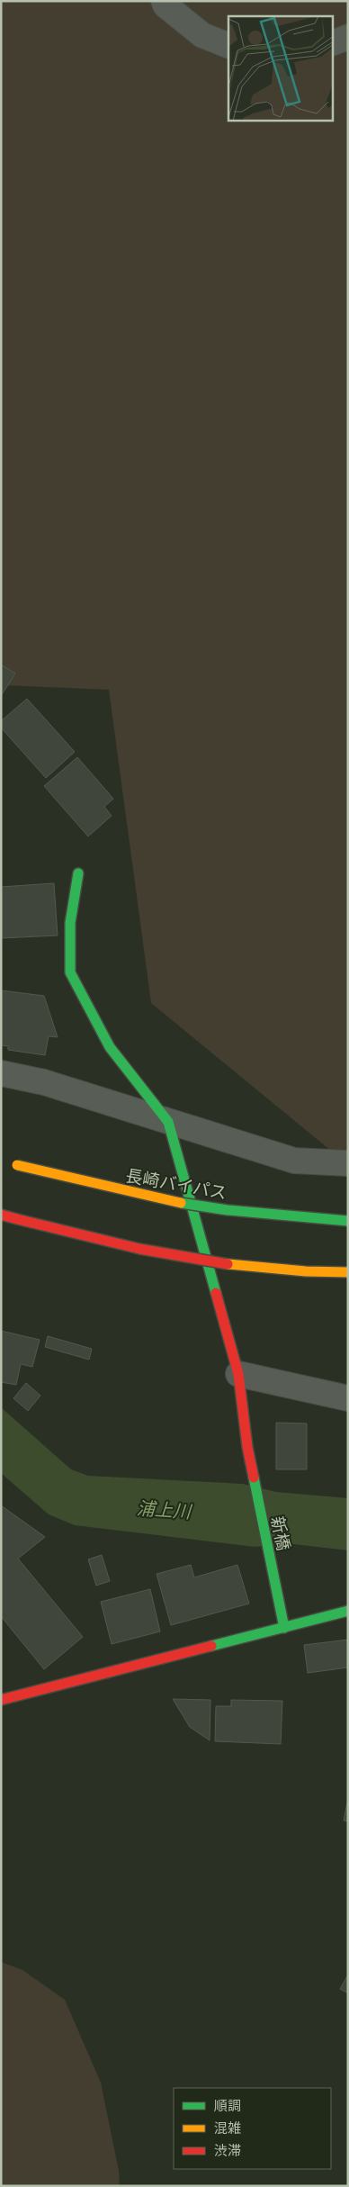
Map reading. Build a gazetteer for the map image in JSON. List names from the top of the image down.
{
  "streets": {
    "main road": ["長崎バイパス", "新橋"]
  },
  "water": ["浦上川"],
  "legend": ["順調", "混雑", "渋滞"]
}
